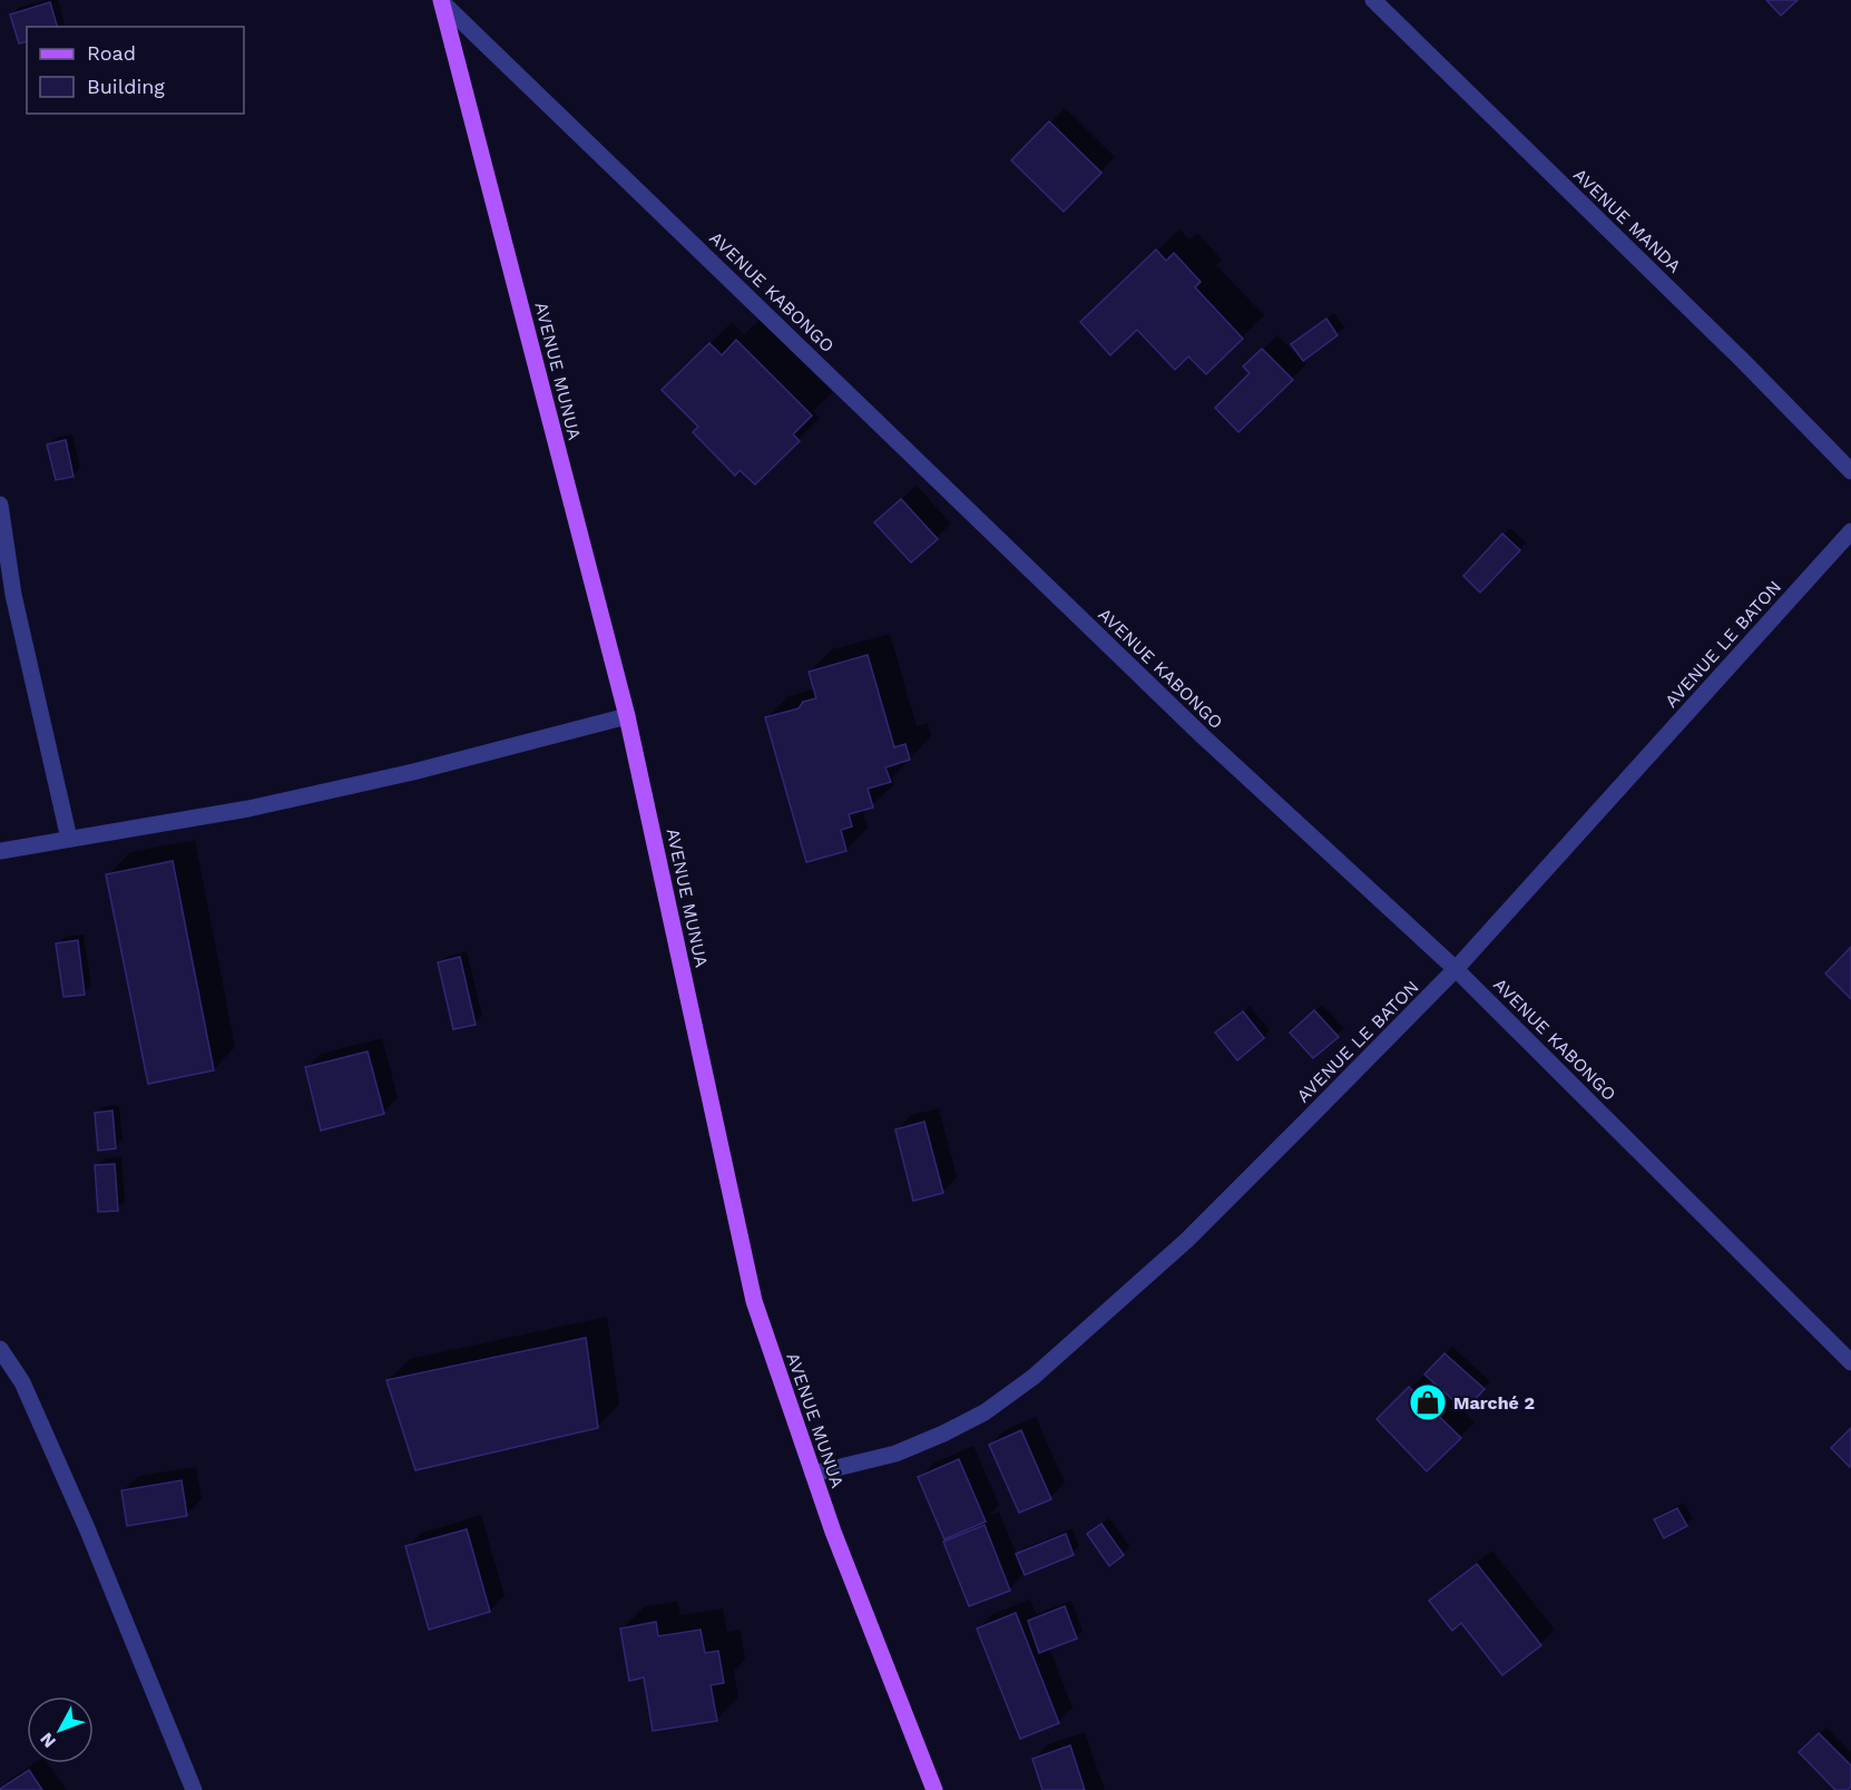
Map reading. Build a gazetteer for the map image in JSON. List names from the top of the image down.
{
  "streets": {
    "main road": ["AVENUE MUNUA"],
    "street": ["AVENUE MANDA", "AVENUE KABONGO", "AVENUE LE BATON"]
  },
  "crossings": [
    ["AVENUE KABONGO", "AVENUE MUNUA"],
    ["AVENUE KABONGO", "AVENUE LE BATON"],
    ["AVENUE MUNUA", "AVENUE LE BATON"]
  ],
  "places": {
    "shop": ["Marché 2"]
  },
  "legend": ["Road", "Building"],
  "north": "bottom left"
}
